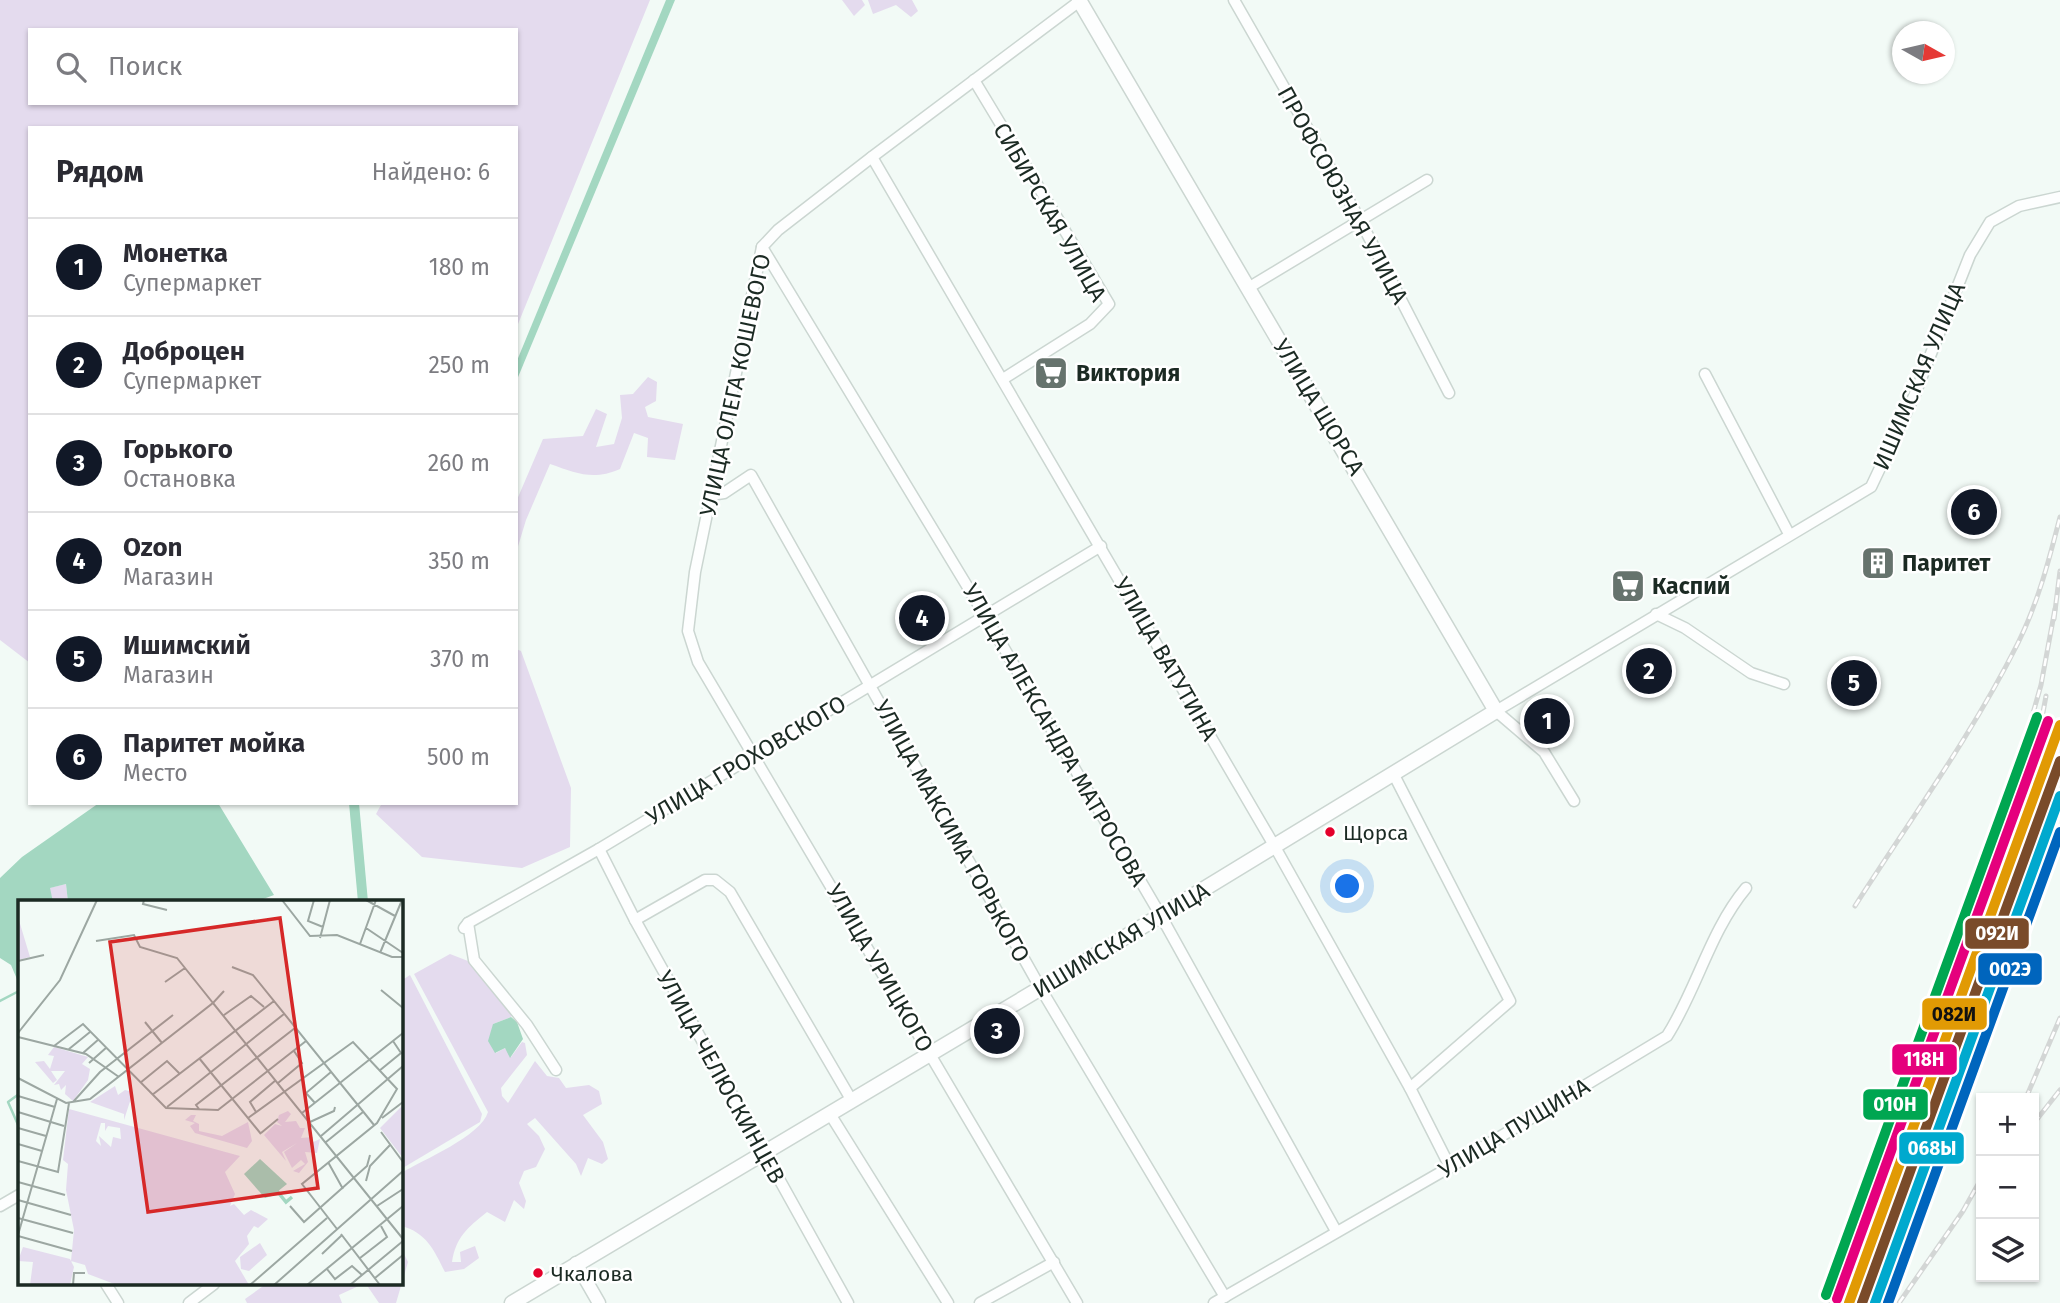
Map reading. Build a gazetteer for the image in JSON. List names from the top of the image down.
{
  "streets": {
    "main road": ["ИШИМСКАЯ УЛИЦА", "УЛИЦА ЩОРСА"],
    "street": [
      "ПРОФСОЮЗНАЯ УЛИЦА",
      "СИБИРСКАЯ УЛИЦА",
      "УЛИЦА ОЛЕГА КОШЕВОГО",
      "УЛИЦА ВАТУТИНА",
      "УЛИЦА АЛЕКСАНДРА МАТРОСОВА",
      "УЛИЦА ГРОХОВСКОГО",
      "УЛИЦА МАКСИМА ГОРЬКОГО",
      "УЛИЦА УРИЦКОГО",
      "УЛИЦА ЧЕЛЮСКИНЦЕВ",
      "УЛИЦА ПУЩИНА"
    ]
  },
  "crossings": [
    ["СИБИРСКАЯ УЛИЦА", "УЛИЦА ОЛЕГА КОШЕВОГО"],
    ["СИБИРСКАЯ УЛИЦА", "УЛИЦА ВАТУТИНА"],
    ["ИШИМСКАЯ УЛИЦА", "УЛИЦА ЩОРСА"],
    ["ИШИМСКАЯ УЛИЦА", "УЛИЦА ВАТУТИНА"],
    ["ИШИМСКАЯ УЛИЦА", "УЛИЦА АЛЕКСАНДРА МАТРОСОВА"],
    ["ИШИМСКАЯ УЛИЦА", "УЛИЦА МАКСИМА ГОРЬКОГО"],
    ["ИШИМСКАЯ УЛИЦА", "УЛИЦА УРИЦКОГО"],
    ["ИШИМСКАЯ УЛИЦА", "УЛИЦА ЧЕЛЮСКИНЦЕВ"],
    ["УЛИЦА ОЛЕГА КОШЕВОГО", "УЛИЦА ЩОРСА"],
    ["УЛИЦА ОЛЕГА КОШЕВОГО", "УЛИЦА ВАТУТИНА"],
    ["УЛИЦА ОЛЕГА КОШЕВОГО", "УЛИЦА АЛЕКСАНДРА МАТРОСОВА"],
    ["УЛИЦА ОЛЕГА КОШЕВОГО", "УЛИЦА МАКСИМА ГОРЬКОГО"],
    ["УЛИЦА ОЛЕГА КОШЕВОГО", "УЛИЦА УРИЦКОГО"],
    ["УЛИЦА ВАТУТИНА", "УЛИЦА ГРОХОВСКОГО"],
    ["УЛИЦА ВАТУТИНА", "УЛИЦА ПУЩИНА"],
    ["УЛИЦА АЛЕКСАНДРА МАТРОСОВА", "УЛИЦА ГРОХОВСКОГО"],
    ["УЛИЦА АЛЕКСАНДРА МАТРОСОВА", "УЛИЦА ПУЩИНА"],
    ["УЛИЦА ГРОХОВСКОГО", "УЛИЦА МАКСИМА ГОРЬКОГО"],
    ["УЛИЦА ГРОХОВСКОГО", "УЛИЦА УРИЦКОГО"],
    ["УЛИЦА ГРОХОВСКОГО", "УЛИЦА ЧЕЛЮСКИНЦЕВ"],
    ["УЛИЦА МАКСИМА ГОРЬКОГО", "УЛИЦА ПУЩИНА"]
  ],
  "places": {
    "supermarket": ["Виктория", "Каспий"],
    "building": ["Паритет"],
    "other": ["Щорса", "Чкалова"]
  },
  "lines": [
    "transit line 010Н",
    "transit line 118Н",
    "transit line 082И",
    "transit line 092И",
    "transit line 068Ы",
    "transit line 002Э"
  ],
  "north": "right",
  "page": {
    "search": "Поиск",
    "heading": ["Рядом", "Найдено: 6"],
    "list": [
      {
        "mark": "1",
        "name": "Монетка",
        "note": "Супермаркет",
        "value": "180 m"
      },
      {
        "mark": "2",
        "name": "Доброцен",
        "note": "Супермаркет",
        "value": "250 m"
      },
      {
        "mark": "3",
        "name": "Горького",
        "note": "Остановка",
        "value": "260 m"
      },
      {
        "mark": "4",
        "name": "Ozon",
        "note": "Магазин",
        "value": "350 m"
      },
      {
        "mark": "5",
        "name": "Ишимский",
        "note": "Магазин",
        "value": "370 m"
      },
      {
        "mark": "6",
        "name": "Паритет мойка",
        "note": "Место",
        "value": "500 m"
      }
    ],
    "pins": [
      "6",
      "4",
      "2",
      "5",
      "1",
      "3"
    ],
    "map_buttons": ["+", "−"]
  }
}
